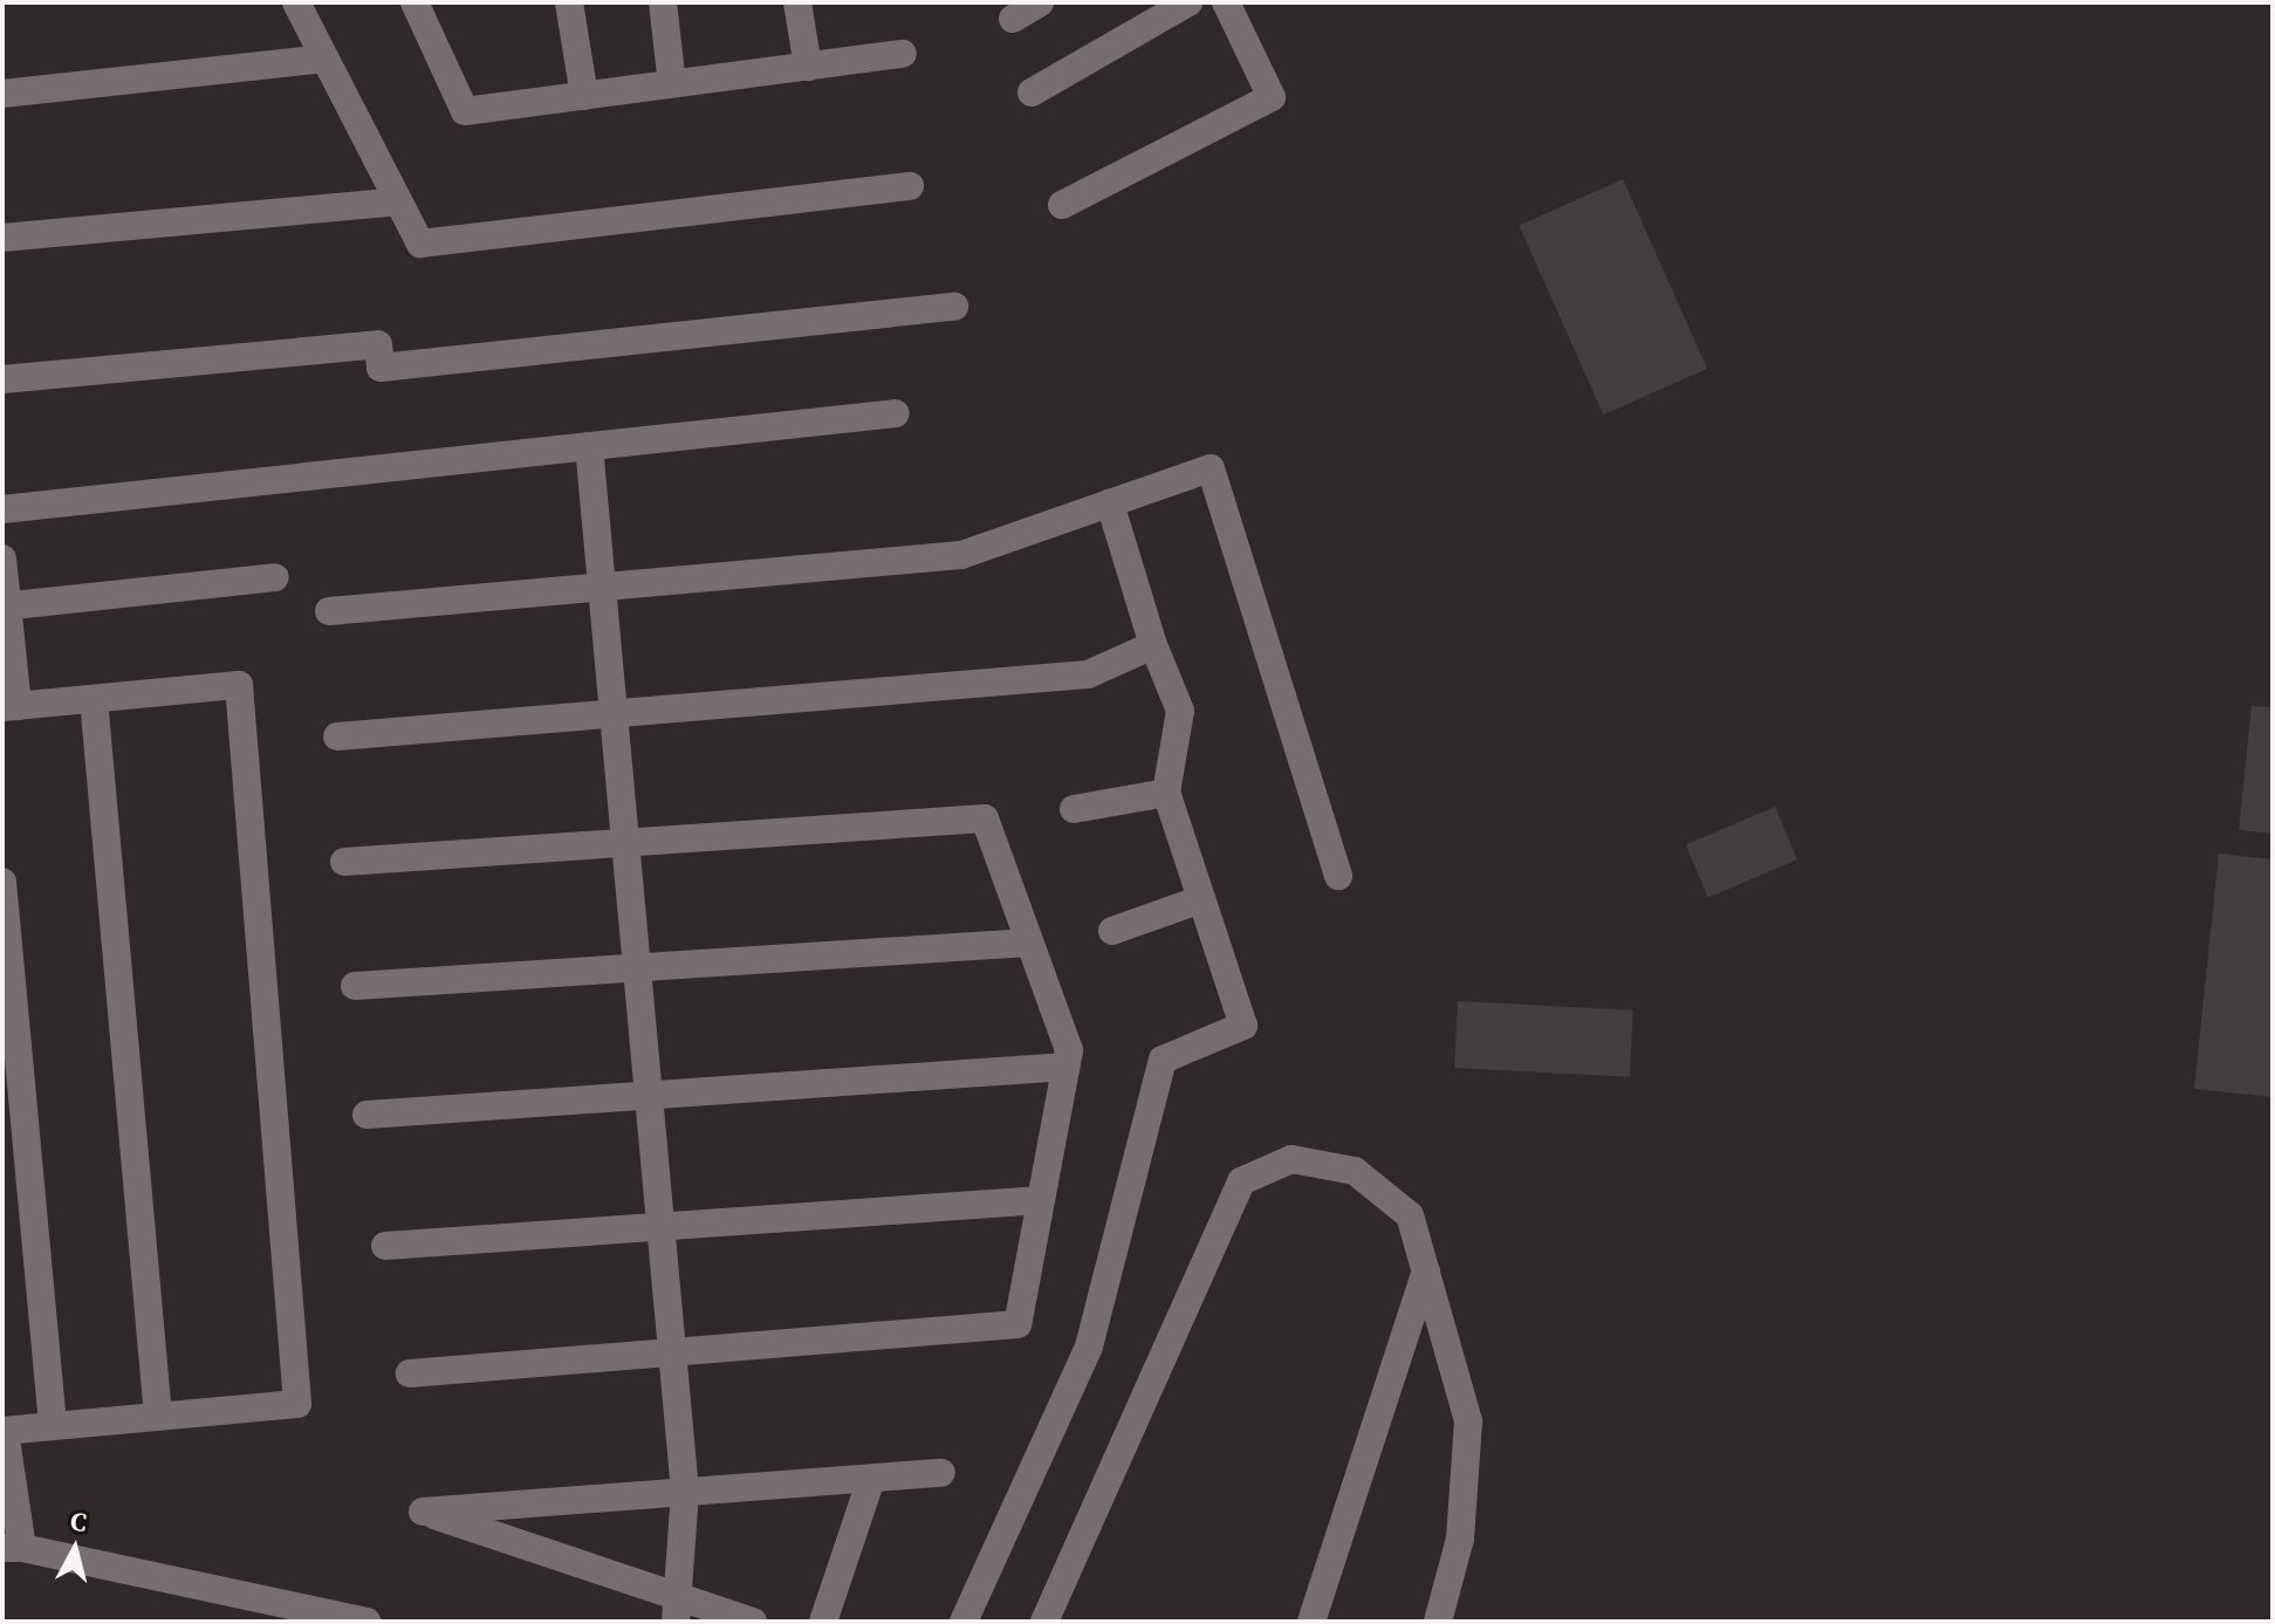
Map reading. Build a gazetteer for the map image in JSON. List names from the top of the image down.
{
  "north": "top"
}
